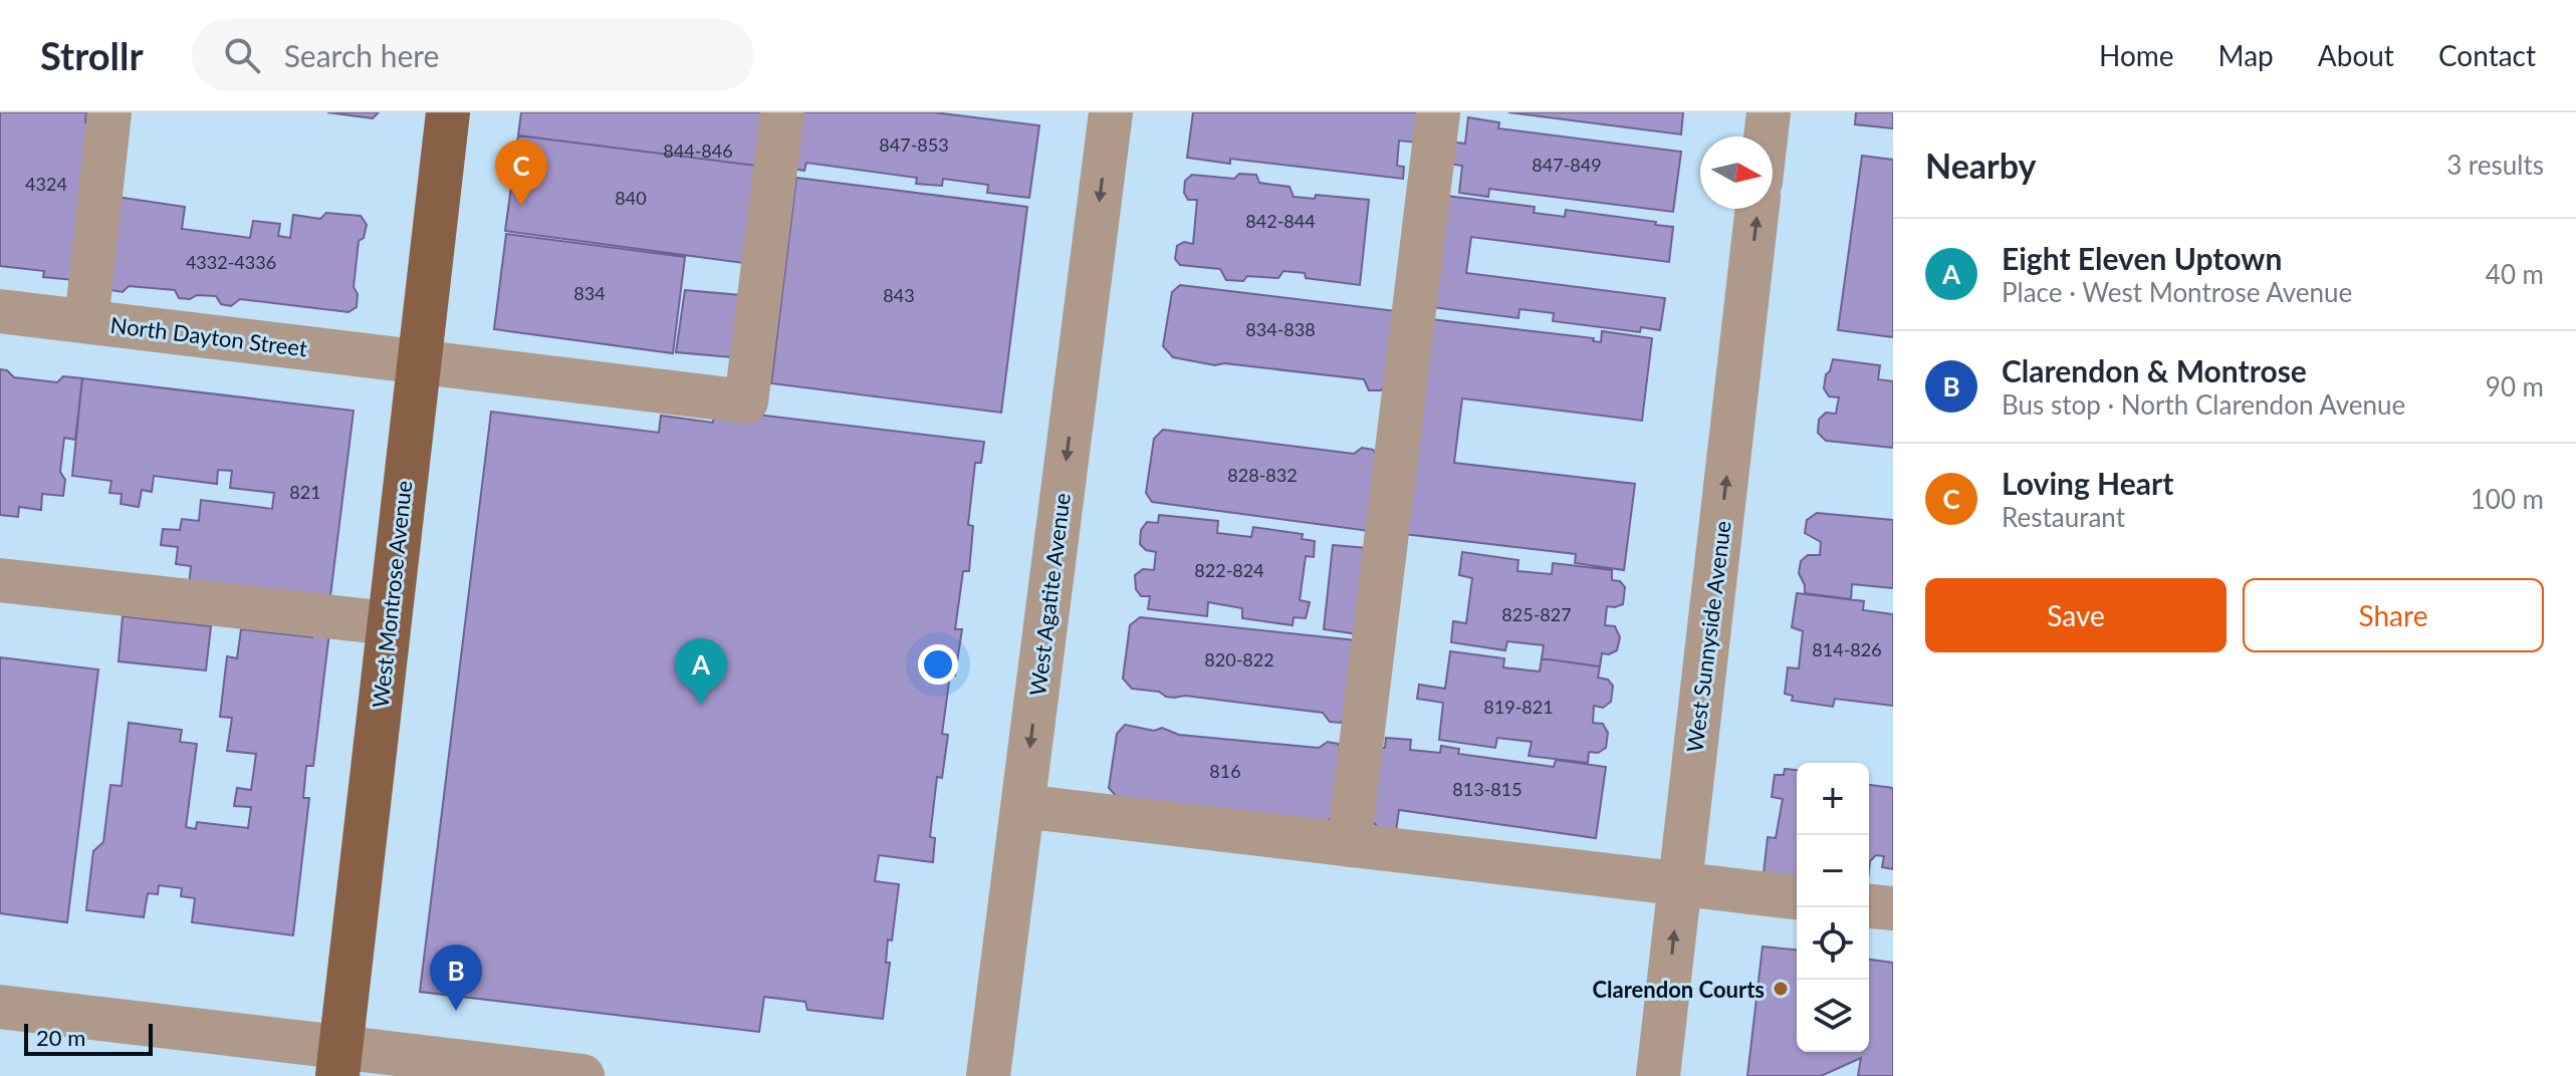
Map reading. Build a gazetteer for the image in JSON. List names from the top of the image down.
{
  "streets": {
    "main road": ["West Montrose Avenue"],
    "street": ["North Dayton Street", "West Agatite Avenue", "West Sunnyside Avenue"]
  },
  "crossings": [
    ["North Dayton Street", "West Montrose Avenue"]
  ],
  "places": ["Clarendon Courts"],
  "house_numbers": [
    "847-853",
    "844-846",
    "847-849",
    "4324",
    "840",
    "842-844",
    "4332-4336",
    "834",
    "843",
    "834-838",
    "828-832",
    "821",
    "822-824",
    "825-827",
    "814-826",
    "820-822",
    "819-821",
    "816",
    "813-815"
  ],
  "scale_bar": "20 m",
  "north": "right",
  "page": {
    "header": "Strollr",
    "search": "Search here",
    "nav": [
      "Home",
      "Map",
      "About",
      "Contact"
    ],
    "heading": ["Nearby", "3 results"],
    "pins": ["C", "A", "B"],
    "list": [
      {
        "mark": "A",
        "name": "Eight Eleven Uptown",
        "note": "Place · West Montrose Avenue",
        "value": "40 m"
      },
      {
        "mark": "B",
        "name": "Clarendon & Montrose",
        "note": "Bus stop · North Clarendon Avenue",
        "value": "90 m"
      },
      {
        "mark": "C",
        "name": "Loving Heart",
        "note": "Restaurant",
        "value": "100 m"
      }
    ],
    "buttons": ["Save", "Share"],
    "map_buttons": ["+", "−"],
    "scale": "20 m"
  }
}
